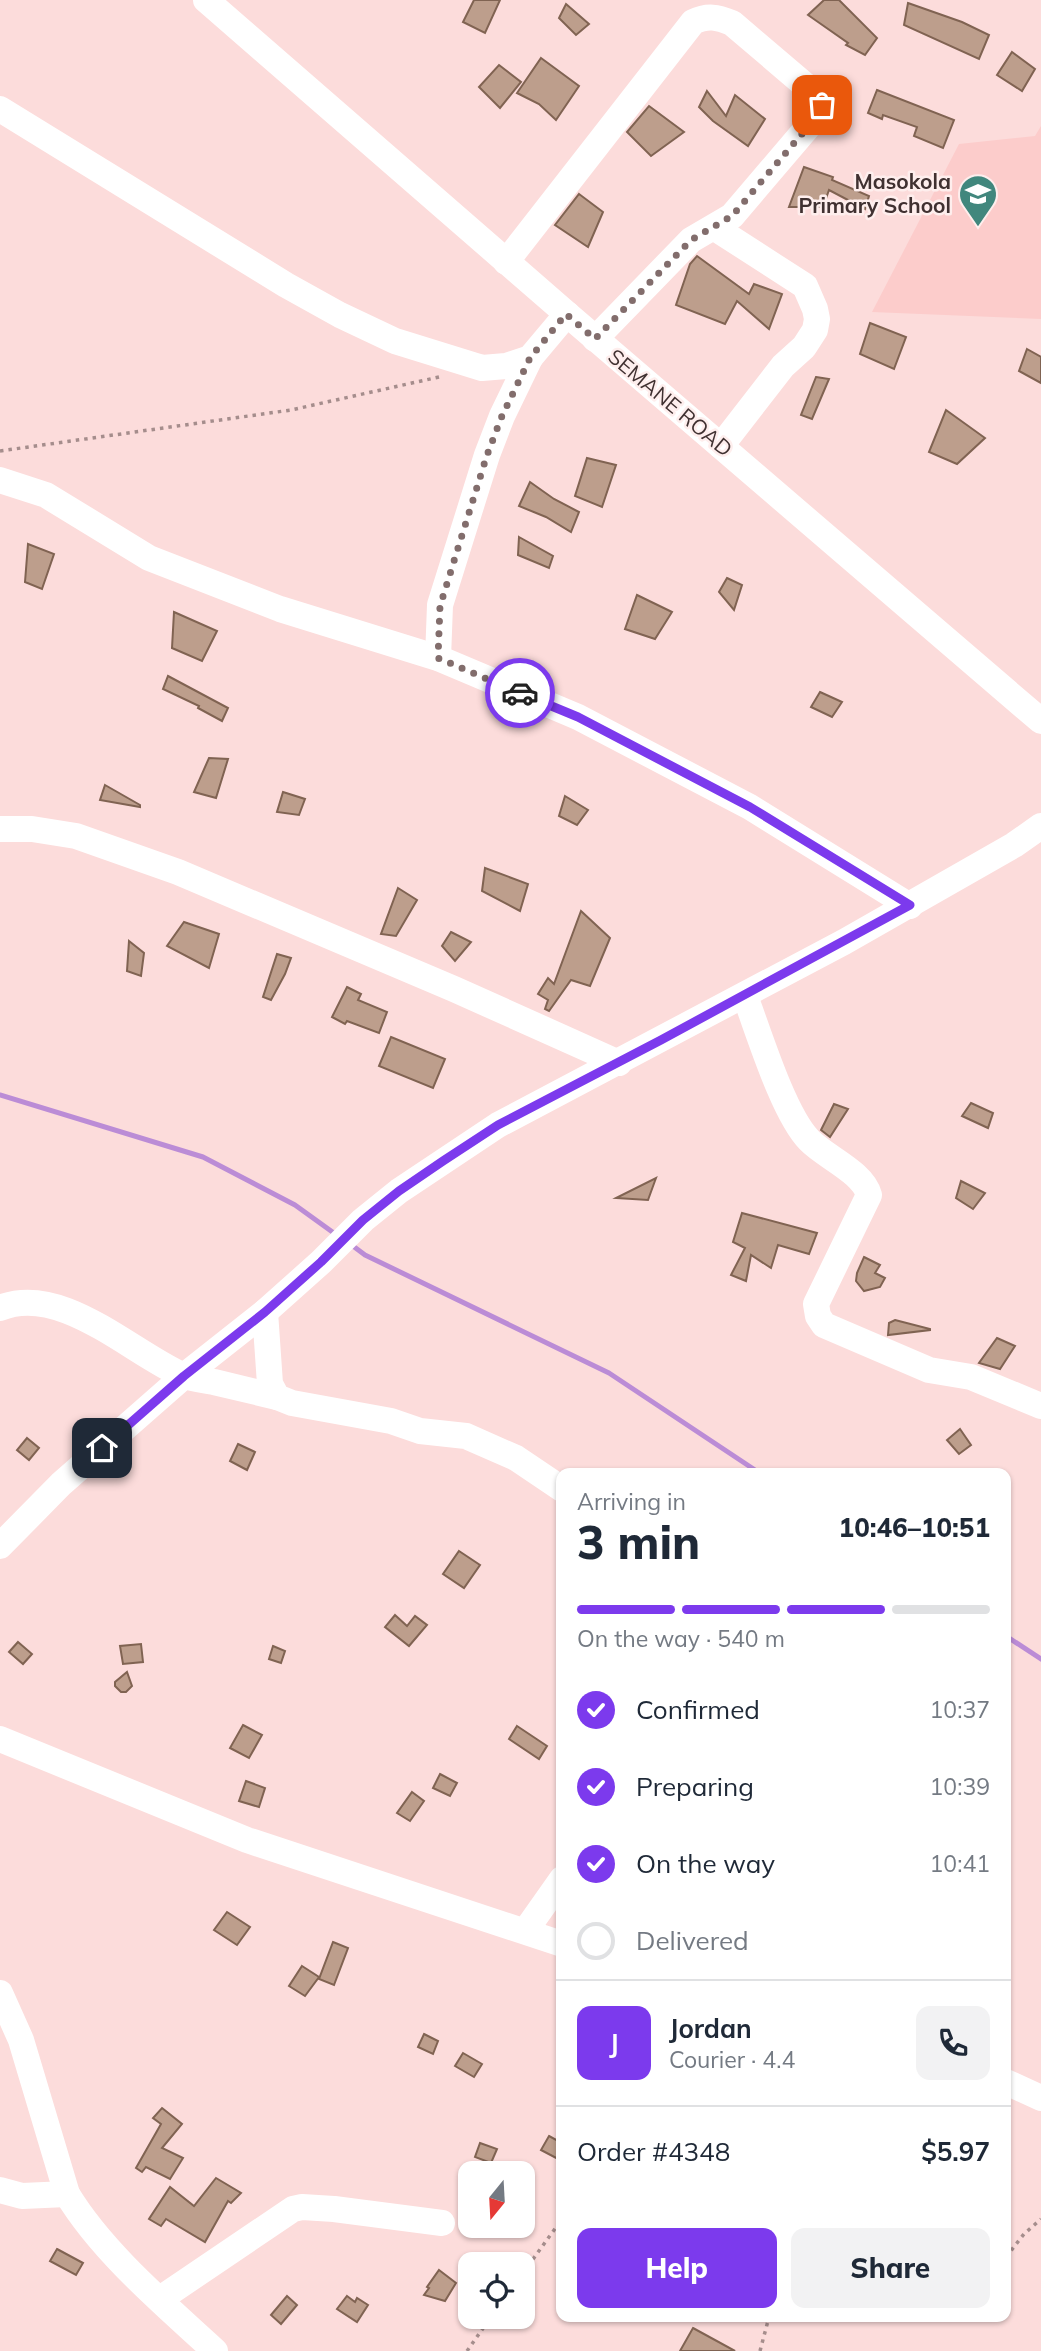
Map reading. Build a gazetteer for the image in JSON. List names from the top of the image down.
{
  "streets": {
    "street": ["SEMANE ROAD"]
  },
  "places": {
    "school or university": ["Masokola Primary School"]
  },
  "north": "bottom",
  "page": {
    "heading": ["3 min", "Arriving in", "10:46–10:51"],
    "panel": [
      "Jordan",
      "Courier · 4.4",
      "Order #4348",
      "$5.97"
    ],
    "bar": "On the way · 540 m",
    "list": [
      ["Confirmed", "10:37"],
      ["Preparing", "10:39"],
      ["On the way", "10:41"],
      "Delivered"
    ],
    "round": "J",
    "buttons": ["Help", "Share"]
  }
}
